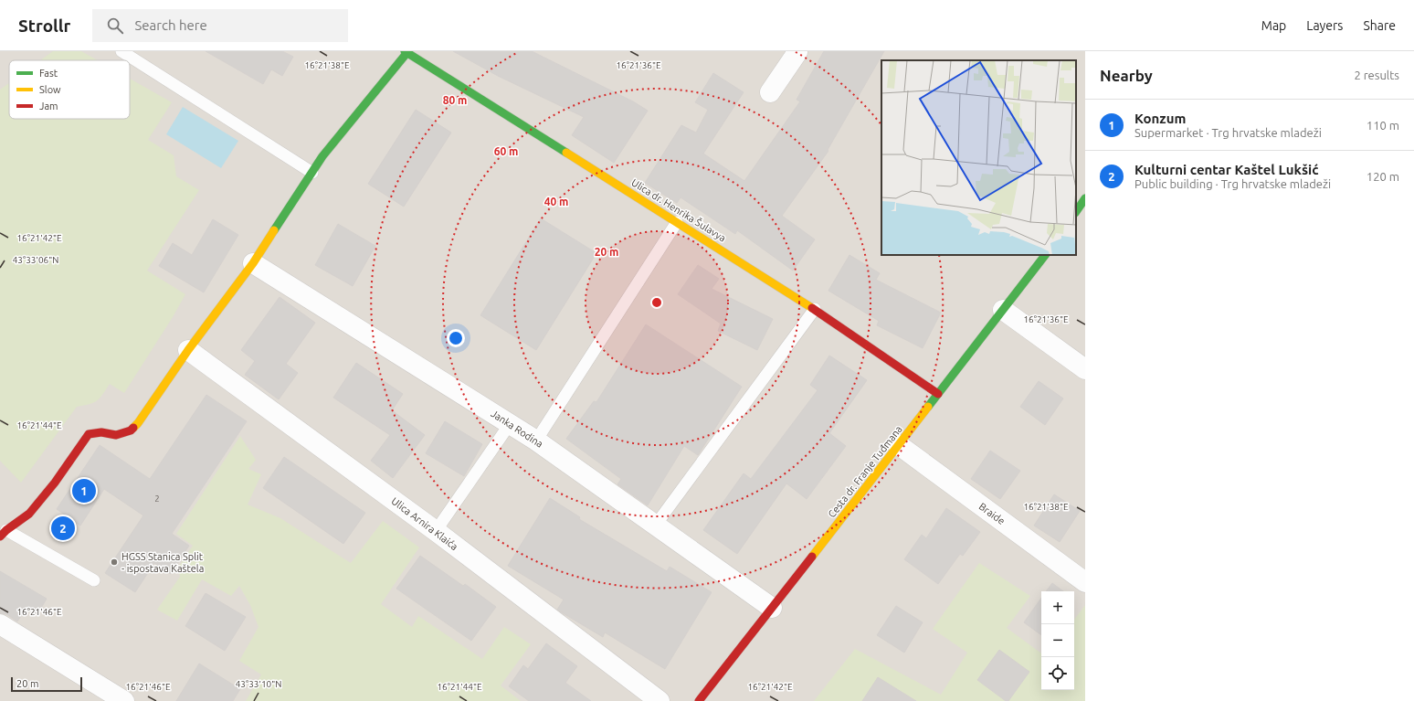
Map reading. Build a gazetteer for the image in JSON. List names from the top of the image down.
{
  "streets": {
    "street": [
      "Ulica dr. Henrika Šulavya",
      "Janka Rodina",
      "Cesta dr. Franje Tuđmana",
      "Braide",
      "Ulica Arnira Klaića"
    ]
  },
  "crossings": [
    ["Ulica dr. Henrika Šulavya", "Cesta dr. Franje Tuđmana"],
    ["Janka Rodina", "Cesta dr. Franje Tuđmana"],
    ["Cesta dr. Franje Tuđmana", "Braide"]
  ],
  "places": ["HGSS Stanica Split - ispostava Kaštela"],
  "house_numbers": ["2"],
  "legend": ["Fast", "Slow", "Jam"],
  "scale_bar": "20 m",
  "page": {
    "header": "Strollr",
    "search": "Search here",
    "nav": ["Map", "Layers", "Share"],
    "heading": ["Nearby", "2 results"],
    "list": [
      {
        "mark": "1",
        "name": "Konzum",
        "note": "Supermarket · Trg hrvatske mladeži",
        "value": "110 m"
      },
      {
        "mark": "2",
        "name": "Kulturni centar Kaštel Lukšić",
        "note": "Public building · Trg hrvatske mladeži",
        "value": "120 m"
      }
    ],
    "pins": ["1", "2"],
    "map_buttons": ["+", "−"],
    "scale": "20 m"
  },
  "coordinates": [
    "16°21'38\"E",
    "16°21'36\"E",
    "16°21'42\"E",
    "43°33'06\"N",
    "16°21'44\"E",
    "16°21'46\"E",
    "43°33'10\"N"
  ],
  "rings": [
    "80 m",
    "60 m",
    "40 m",
    "20 m"
  ]
}
